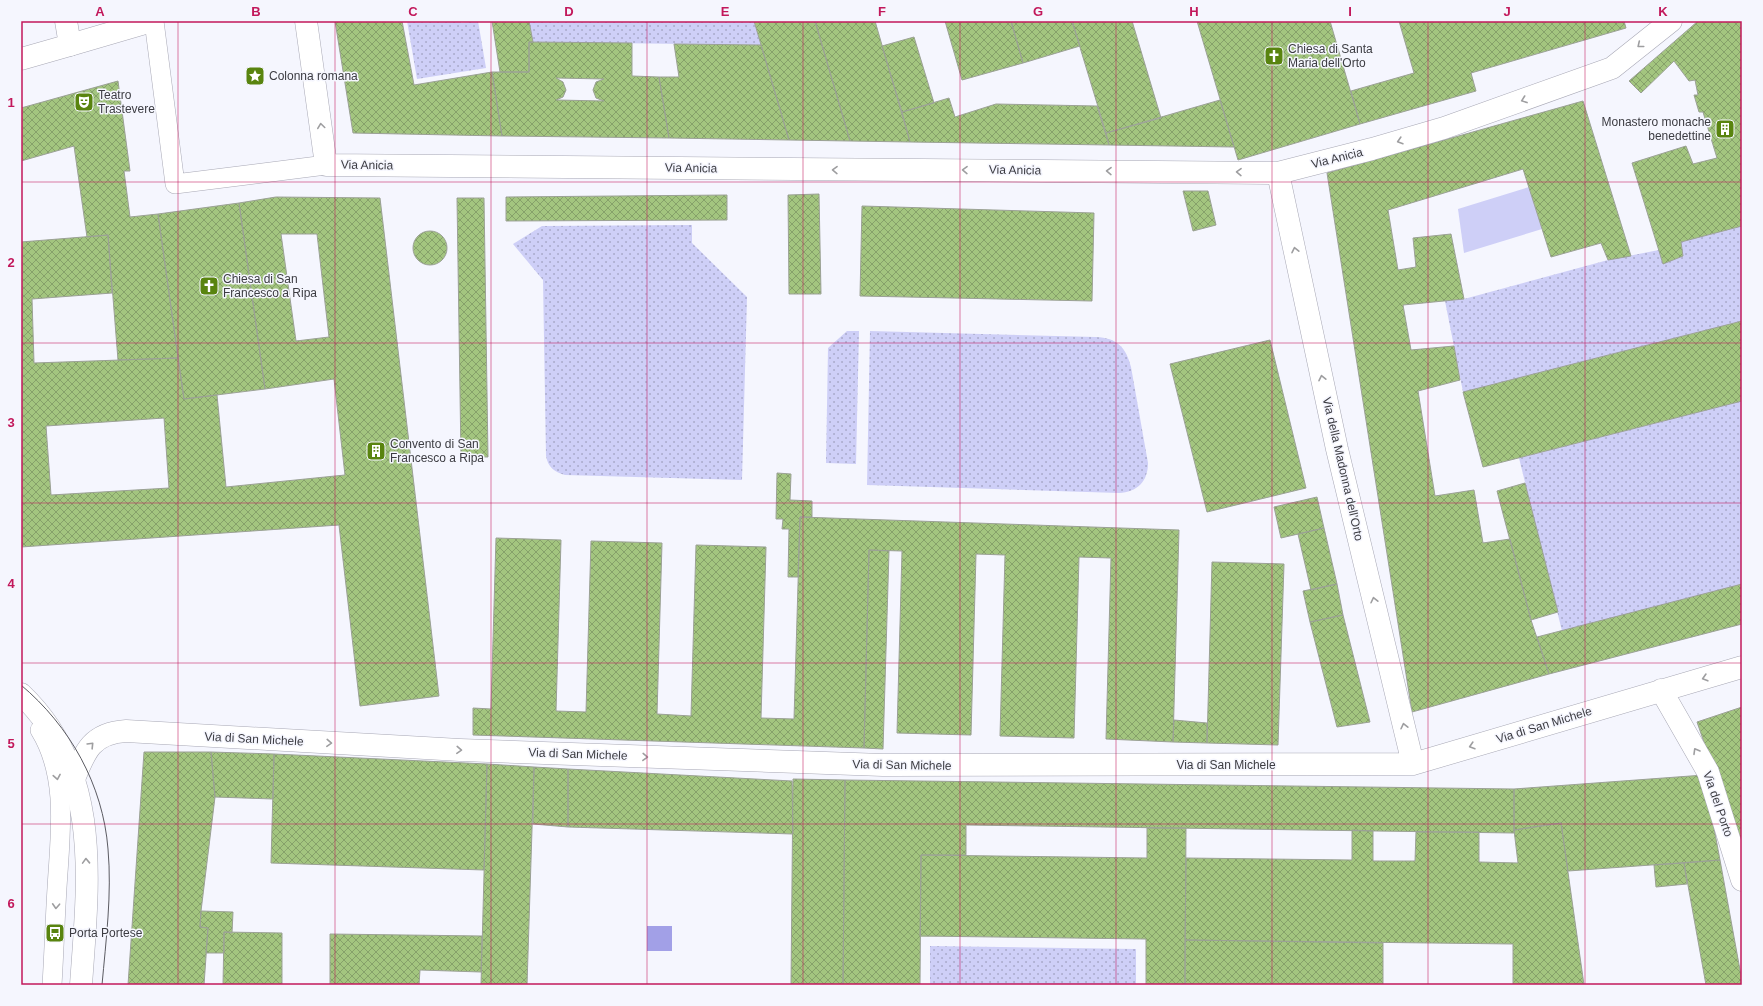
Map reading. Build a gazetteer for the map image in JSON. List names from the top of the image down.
{
  "streets": {
    "street": [
      "Via Anicia",
      "Via della Madonna dell'Orto",
      "Via di San Michele",
      "Via del Porto"
    ]
  },
  "crossings": [
    ["Via Anicia", "Via della Madonna dell'Orto"],
    ["Via della Madonna dell'Orto", "Via di San Michele"],
    ["Via di San Michele", "Via del Porto"]
  ],
  "one_way": ["Via Anicia", "Via della Madonna dell'Orto", "Via del Porto"],
  "places": {
    "church": ["Chiesa di Santa Maria dell'Orto", "Chiesa di San Francesco a Ripa"],
    "place": ["Colonna romana"],
    "theatre": ["Teatro Trastevere"],
    "building": ["Monastero monache benedettine", "Convento di San Francesco a Ripa"],
    "bus stop": ["Porta Portese"]
  },
  "grid": {
    "columns": [
      "A",
      "B",
      "C",
      "D",
      "E",
      "F",
      "G",
      "H",
      "I",
      "J",
      "K"
    ],
    "rows": [
      "1",
      "2",
      "3",
      "4",
      "5",
      "6"
    ]
  }
}
